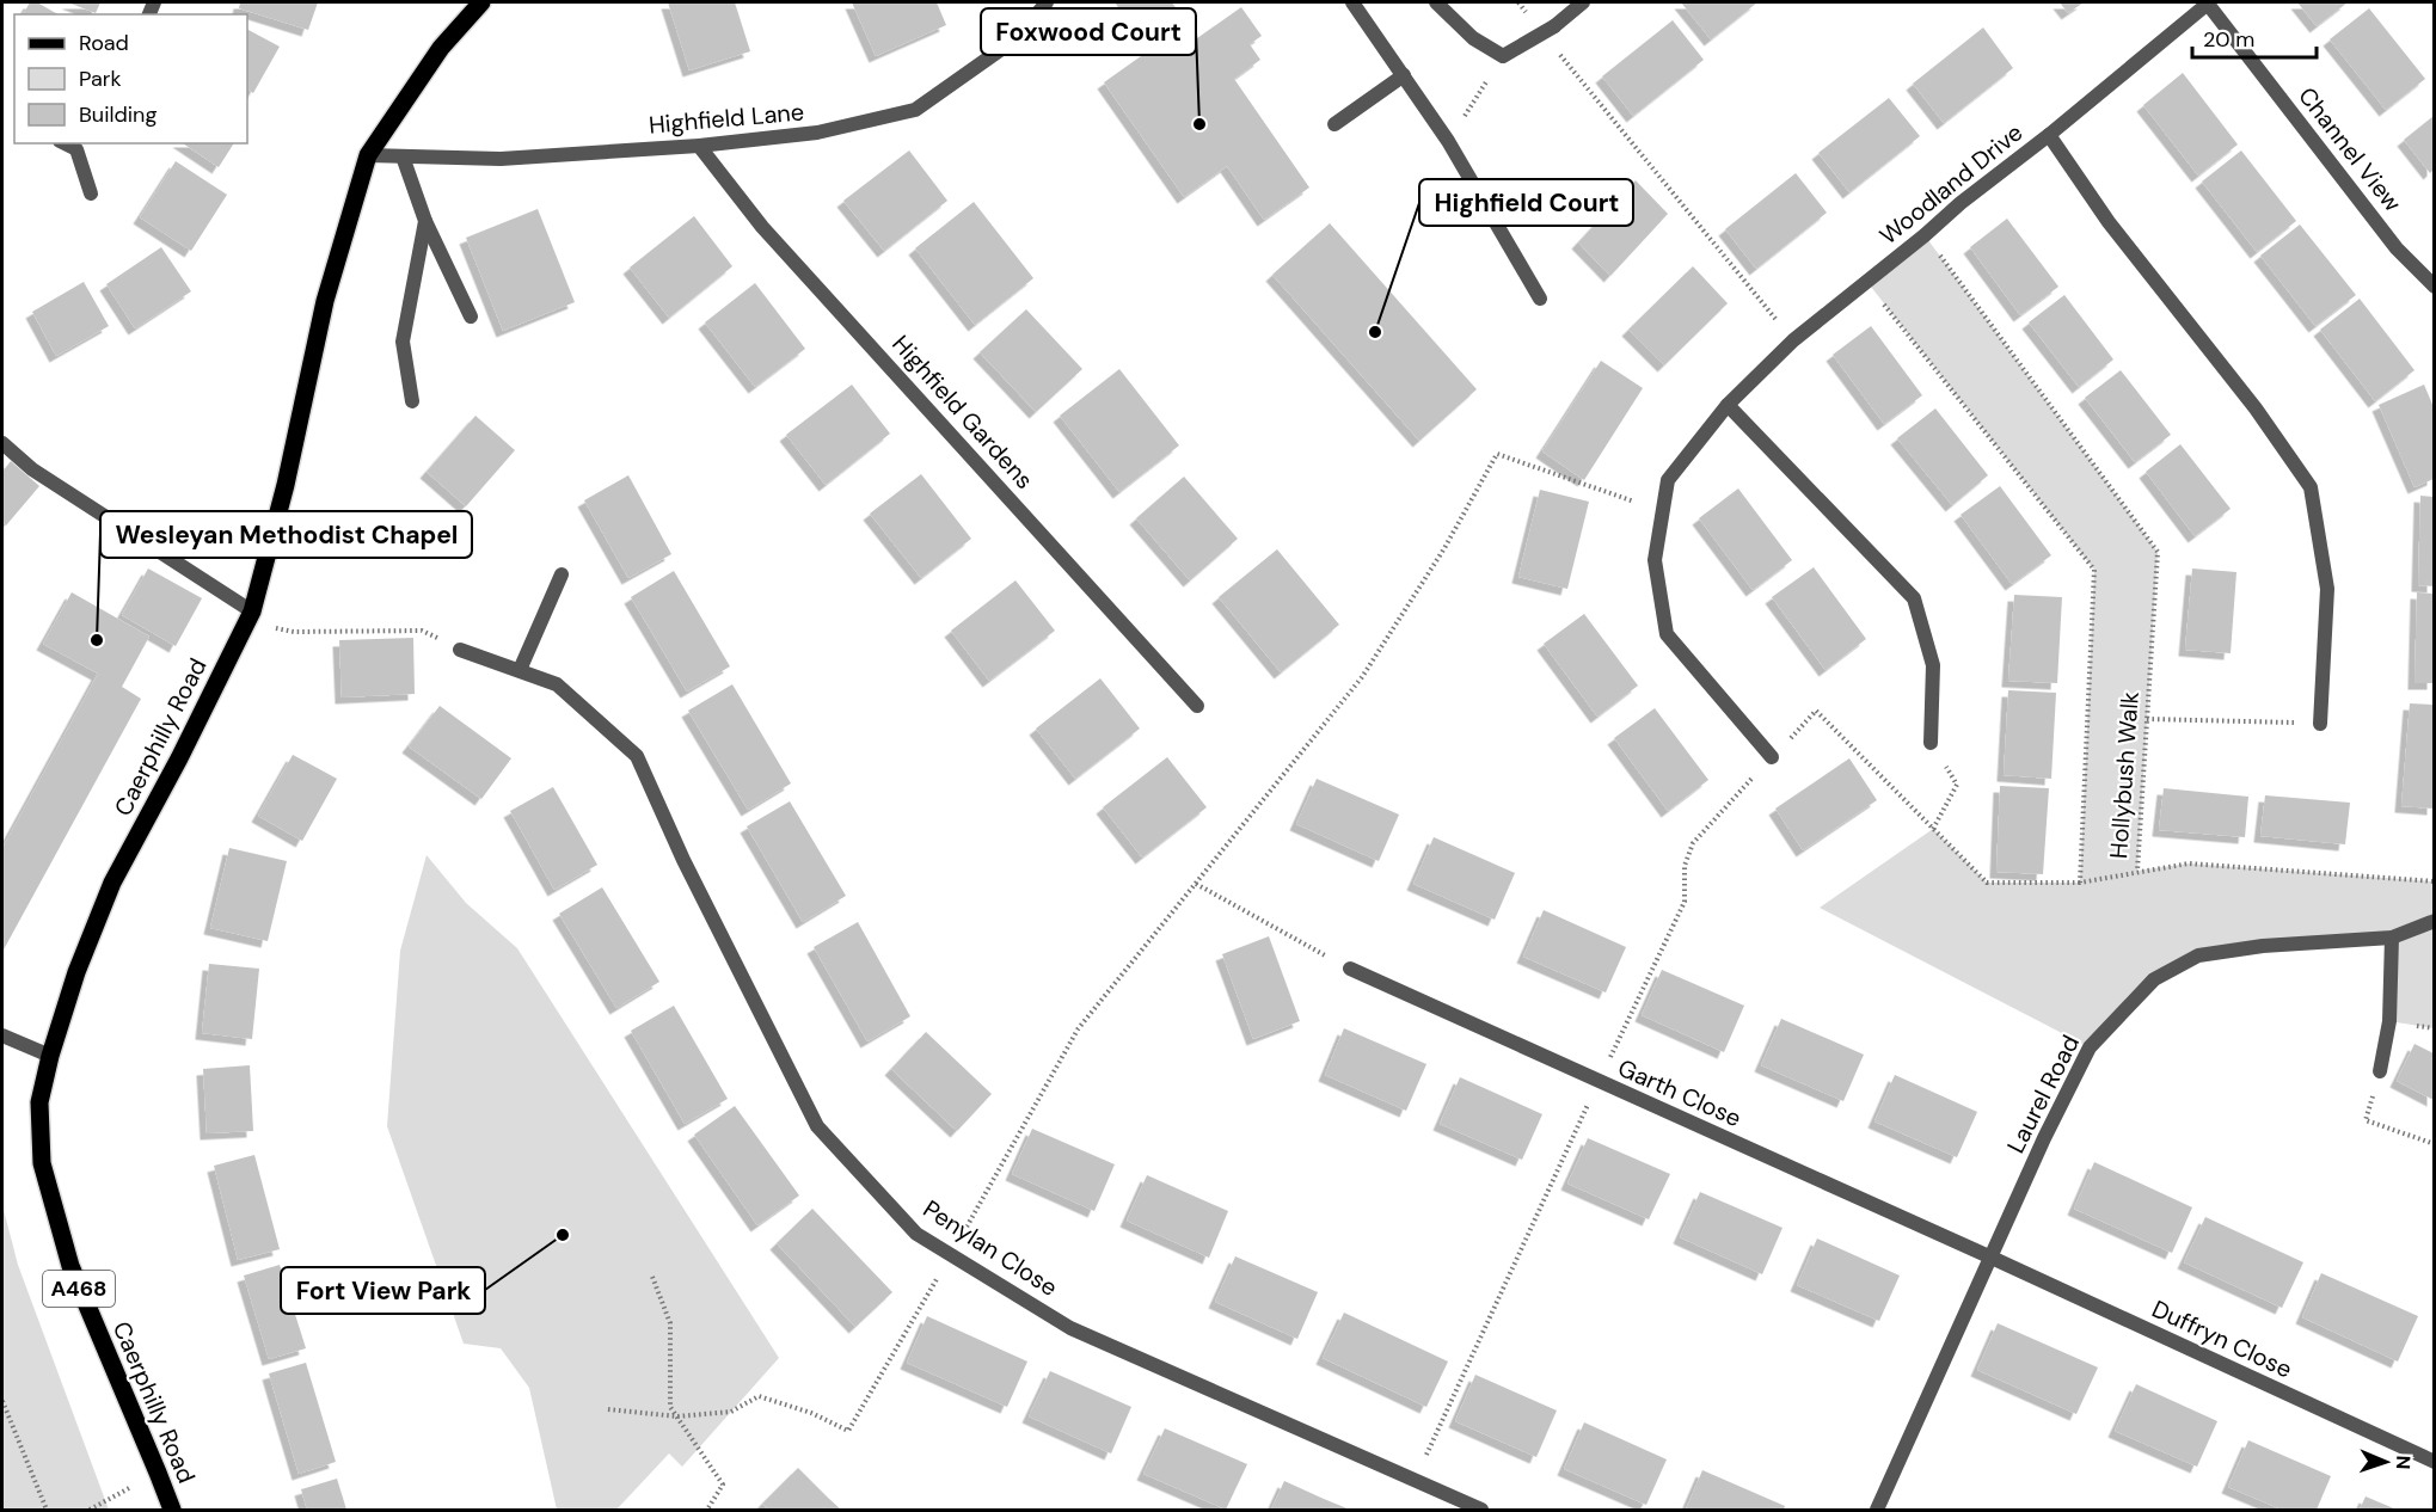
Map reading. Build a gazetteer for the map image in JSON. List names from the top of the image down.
{
  "streets": {
    "main road": ["Caerphilly Road", "A468"],
    "street": [
      "Highfield Lane",
      "Channel View",
      "Woodland Drive",
      "Highfield Gardens",
      "Garth Close",
      "Laurel Road",
      "Penylan Close",
      "Duffryn Close"
    ],
    "path": ["Hollybush Walk"]
  },
  "crossings": [
    ["Highfield Lane", "Highfield Gardens"],
    ["Highfield Lane", "Caerphilly Road"],
    ["Channel View", "Woodland Drive"],
    ["Woodland Drive", "Hollybush Walk"],
    ["Garth Close", "Laurel Road"],
    ["Garth Close", "Duffryn Close"],
    ["Laurel Road", "Duffryn Close"]
  ],
  "places": [
    "Foxwood Court",
    "Highfield Court",
    "Wesleyan Methodist Chapel",
    "Fort View Park"
  ],
  "legend": ["Road", "Park", "Building"],
  "scale_bar": "20 m",
  "north": "right"
}
